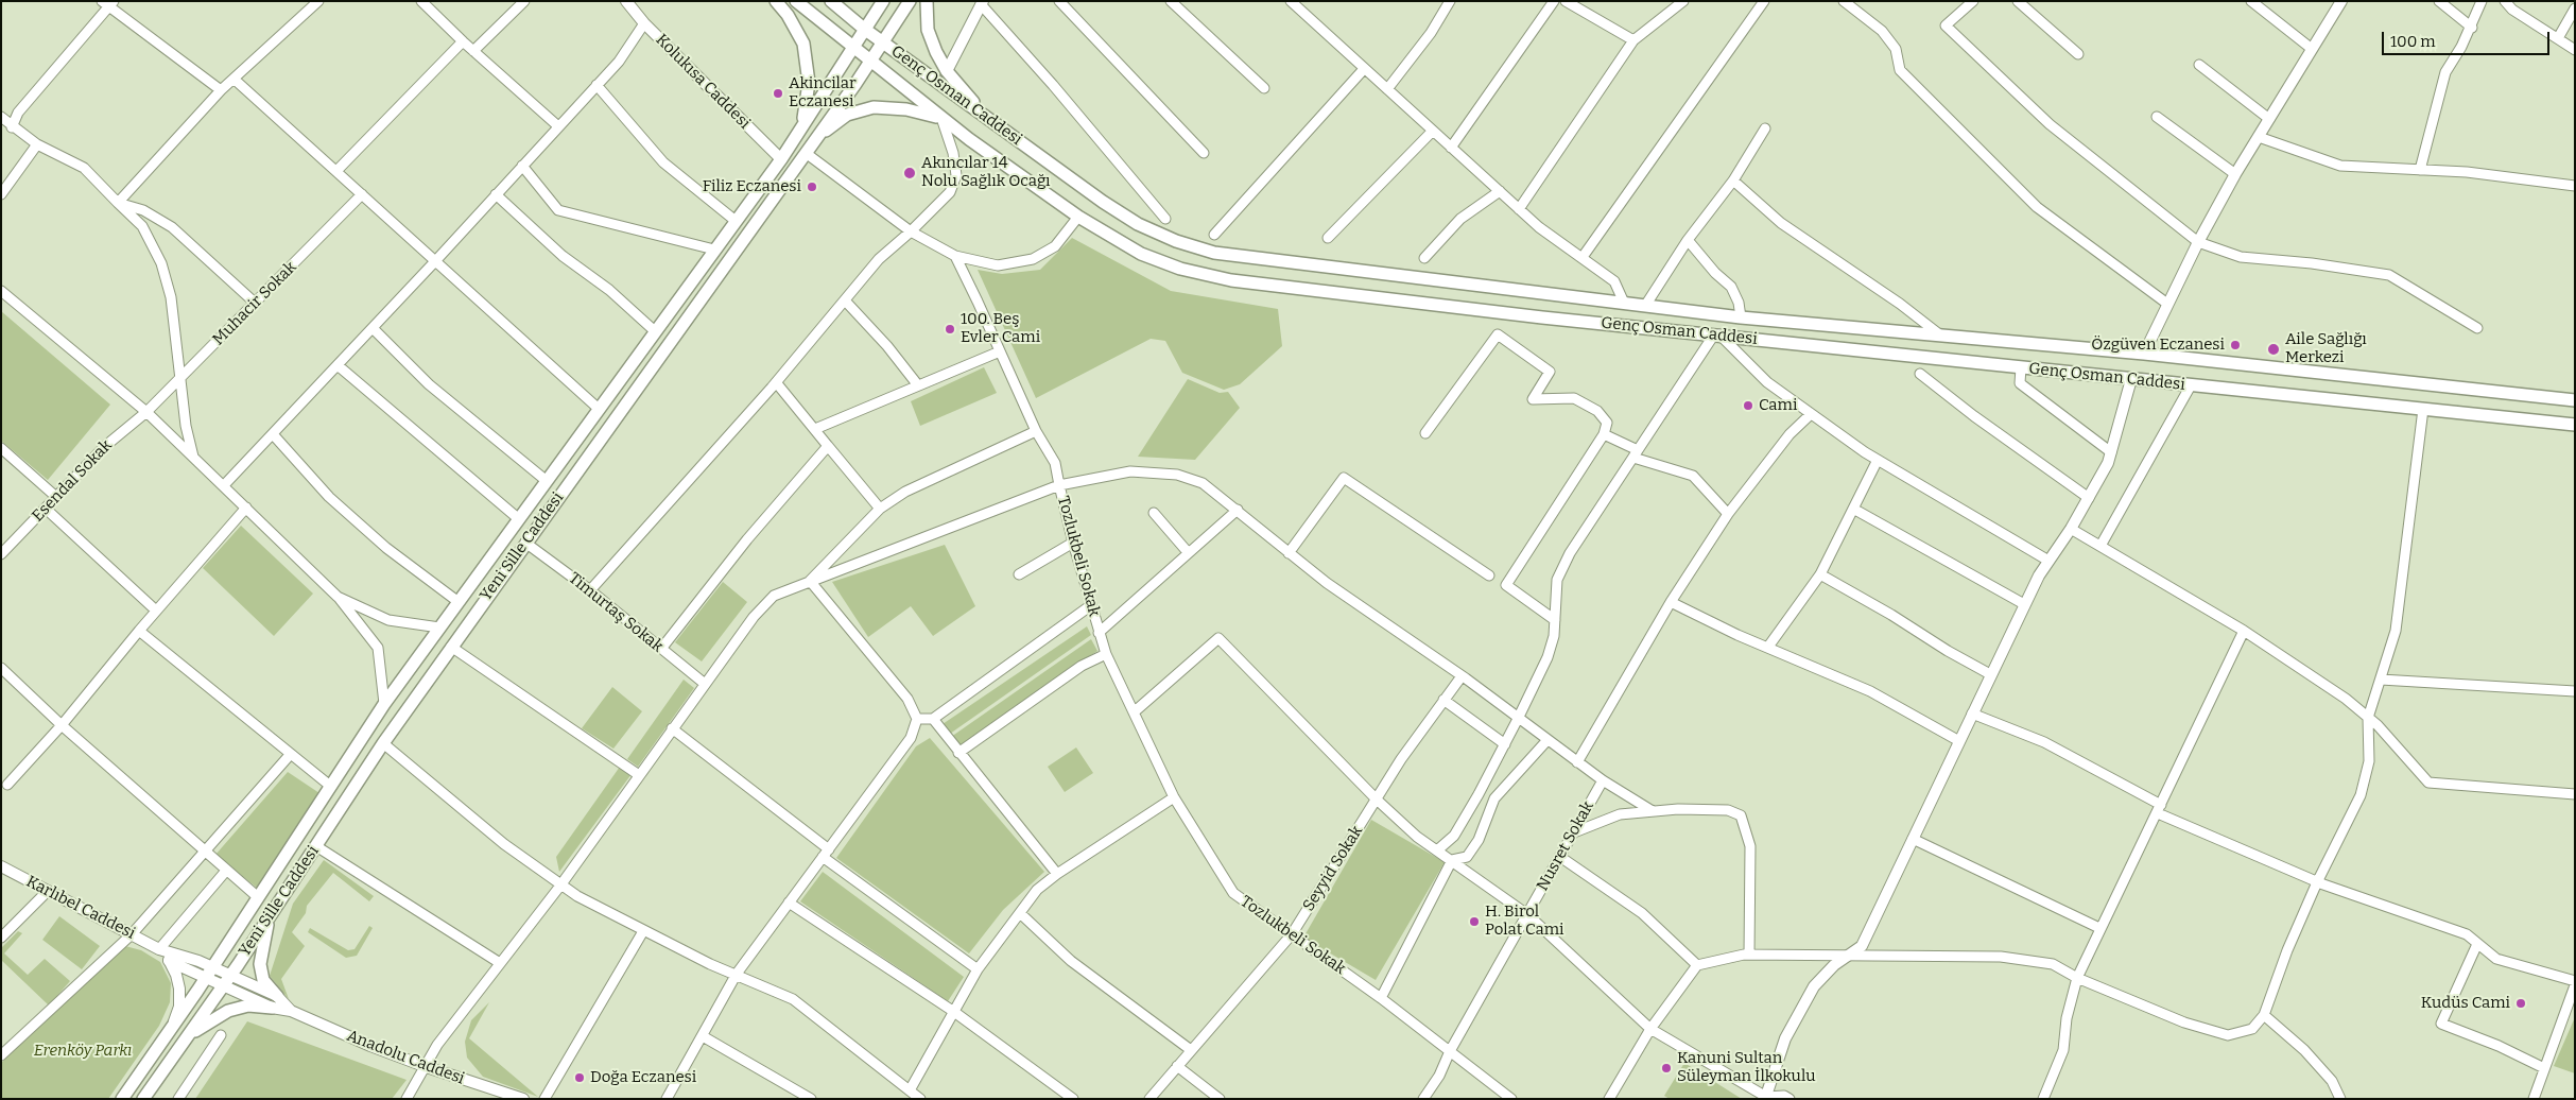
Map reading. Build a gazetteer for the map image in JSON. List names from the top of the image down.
{
  "streets": {
    "main road": ["Genç Osman Caddesi", "Yeni Sille Caddesi"],
    "street": [
      "Kolukısa Caddesi",
      "Muhacir Sokak",
      "Esendal Sokak",
      "Tozlukbeli Sokak",
      "Timurtaş Sokak",
      "Nusret Sokak",
      "Seyyid Sokak",
      "Karlıbel Caddesi",
      "Anadolu Caddesi"
    ]
  },
  "crossings": [
    ["Kolukısa Caddesi", "Yeni Sille Caddesi"],
    ["Genç Osman Caddesi", "Yeni Sille Caddesi"],
    ["Muhacir Sokak", "Esendal Sokak"],
    ["Yeni Sille Caddesi", "Timurtaş Sokak"],
    ["Yeni Sille Caddesi", "Anadolu Caddesi"],
    ["Tozlukbeli Sokak", "Nusret Sokak"],
    ["Tozlukbeli Sokak", "Seyyid Sokak"],
    ["Karlıbel Caddesi", "Anadolu Caddesi"]
  ],
  "parks": ["Erenköy Parkı"],
  "places": [
    "Akincilar Eczanesi",
    "Akıncılar 14 Nolu Sağlık Ocağı",
    "Filiz Eczanesi",
    "100. Beş Evler Cami",
    "Özgüven Eczanesi",
    "Aile Sağlığı Merkezi",
    "Cami",
    "H. Birol Polat Cami",
    "Kudüs Cami",
    "Kanuni Sultan Süleyman İlkokulu",
    "Doğa Eczanesi"
  ],
  "scale_bar": "100 m"
}
